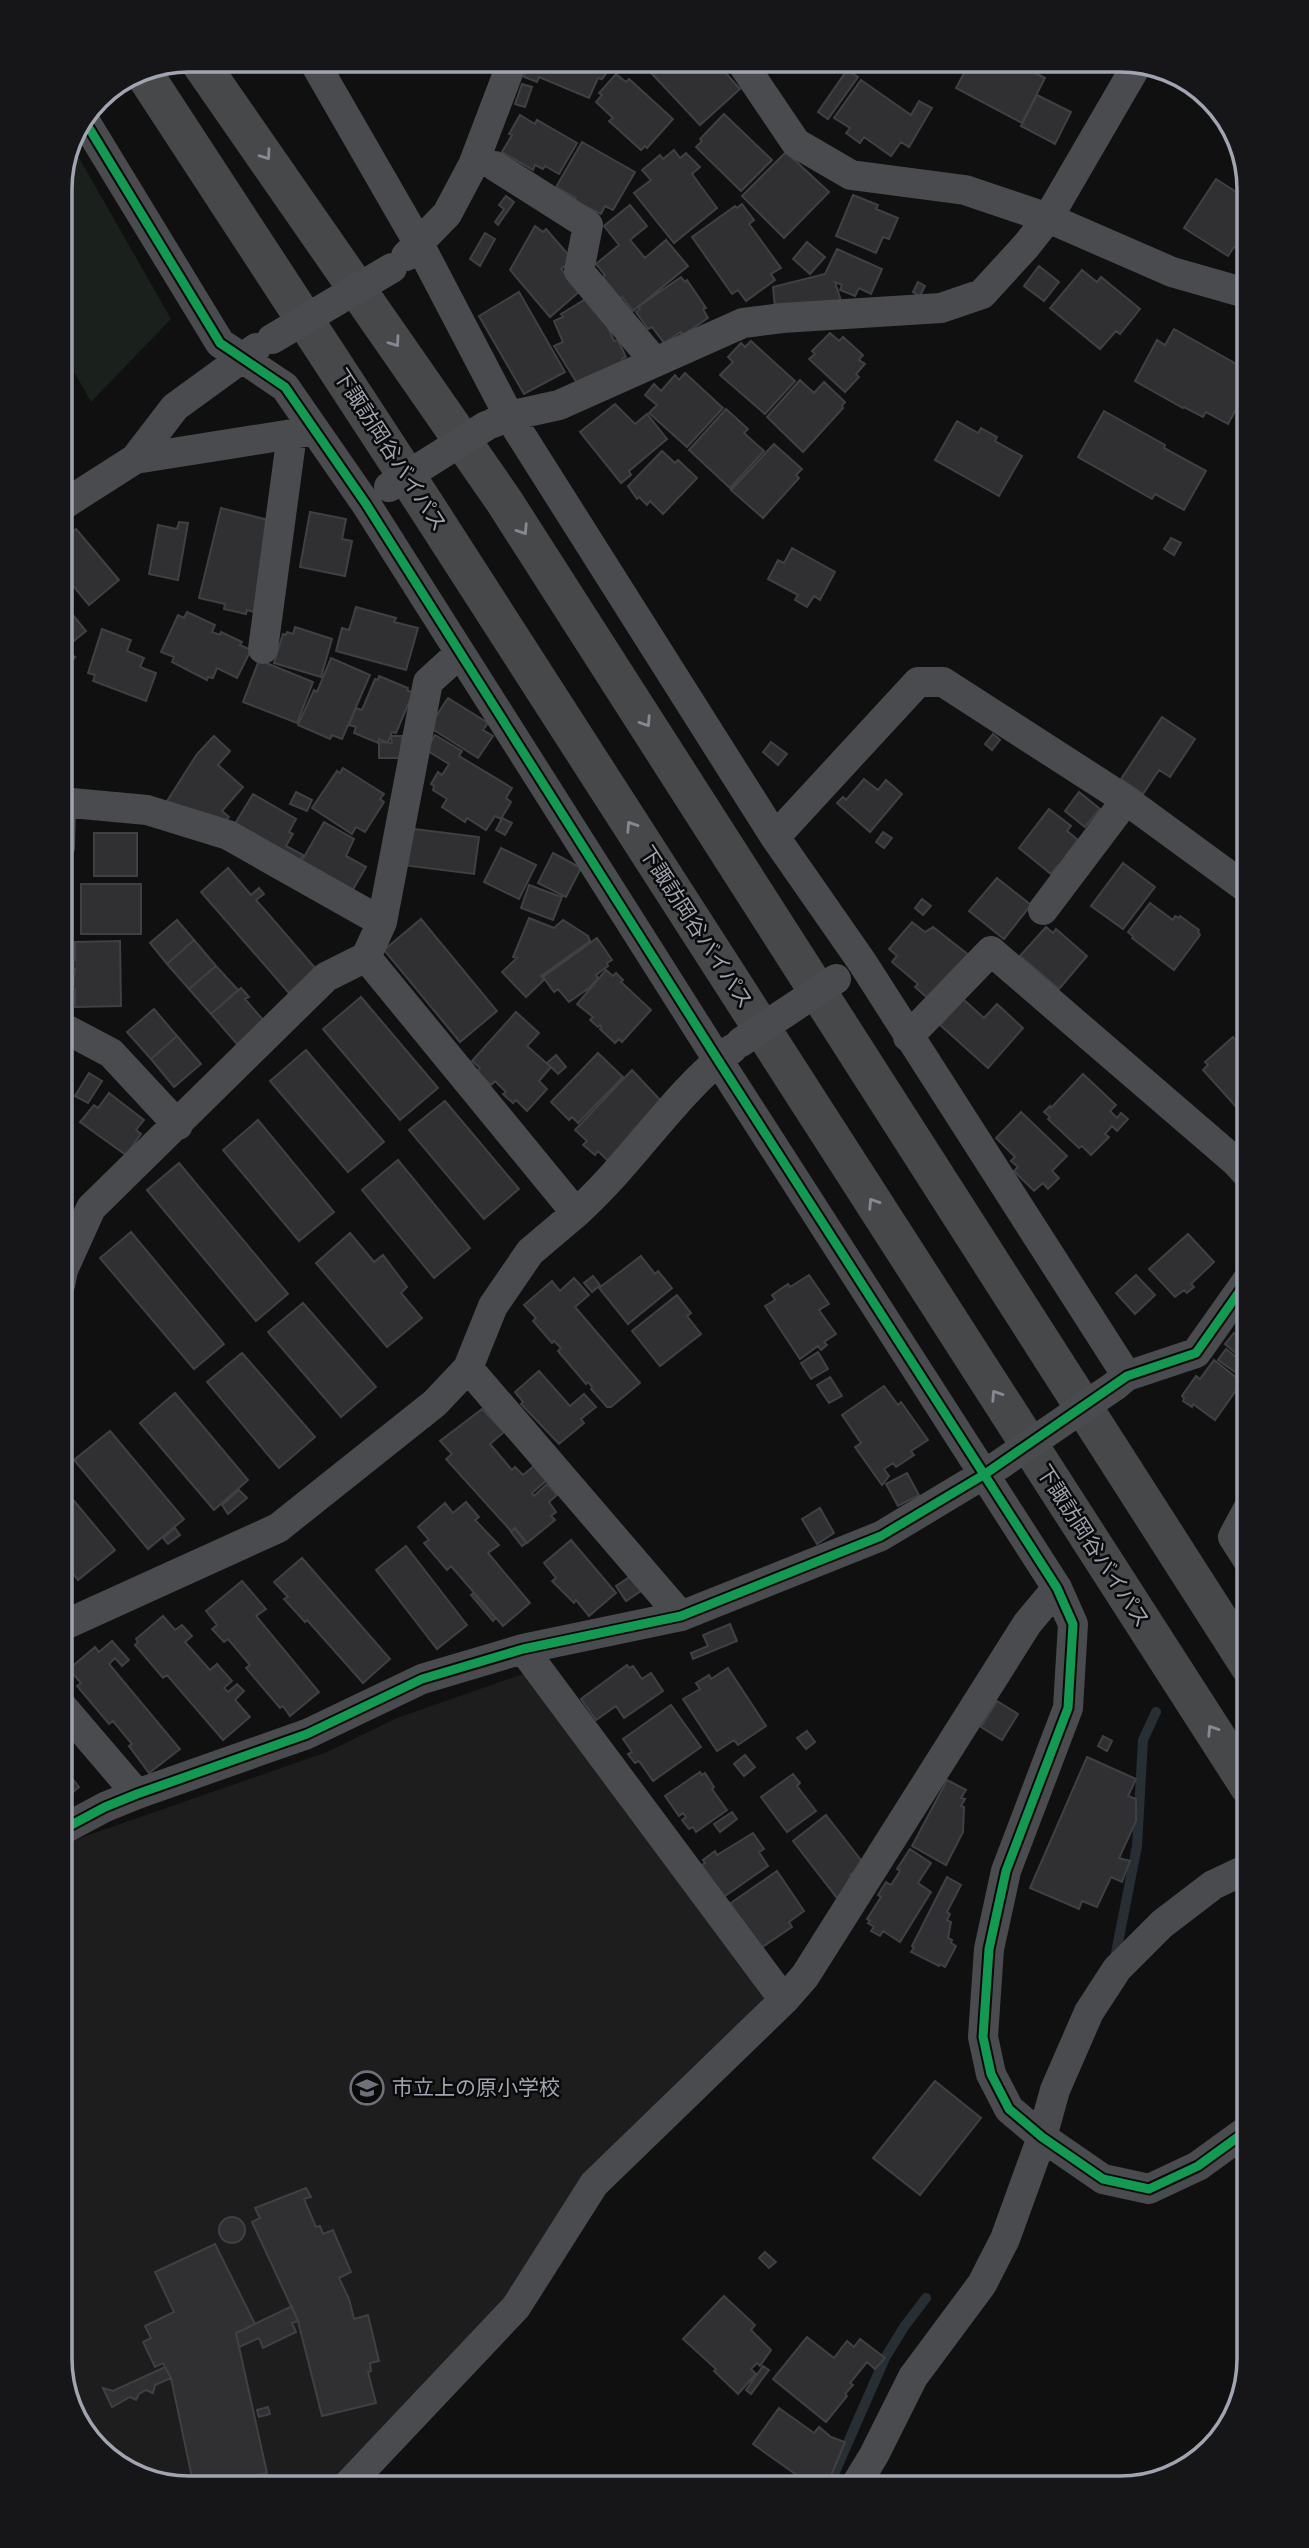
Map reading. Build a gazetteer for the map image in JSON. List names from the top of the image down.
{
  "streets": {
    "highway": ["下諏訪岡谷バイパス"]
  },
  "places": {
    "school or university": ["市立上の原小学校"]
  }
}
